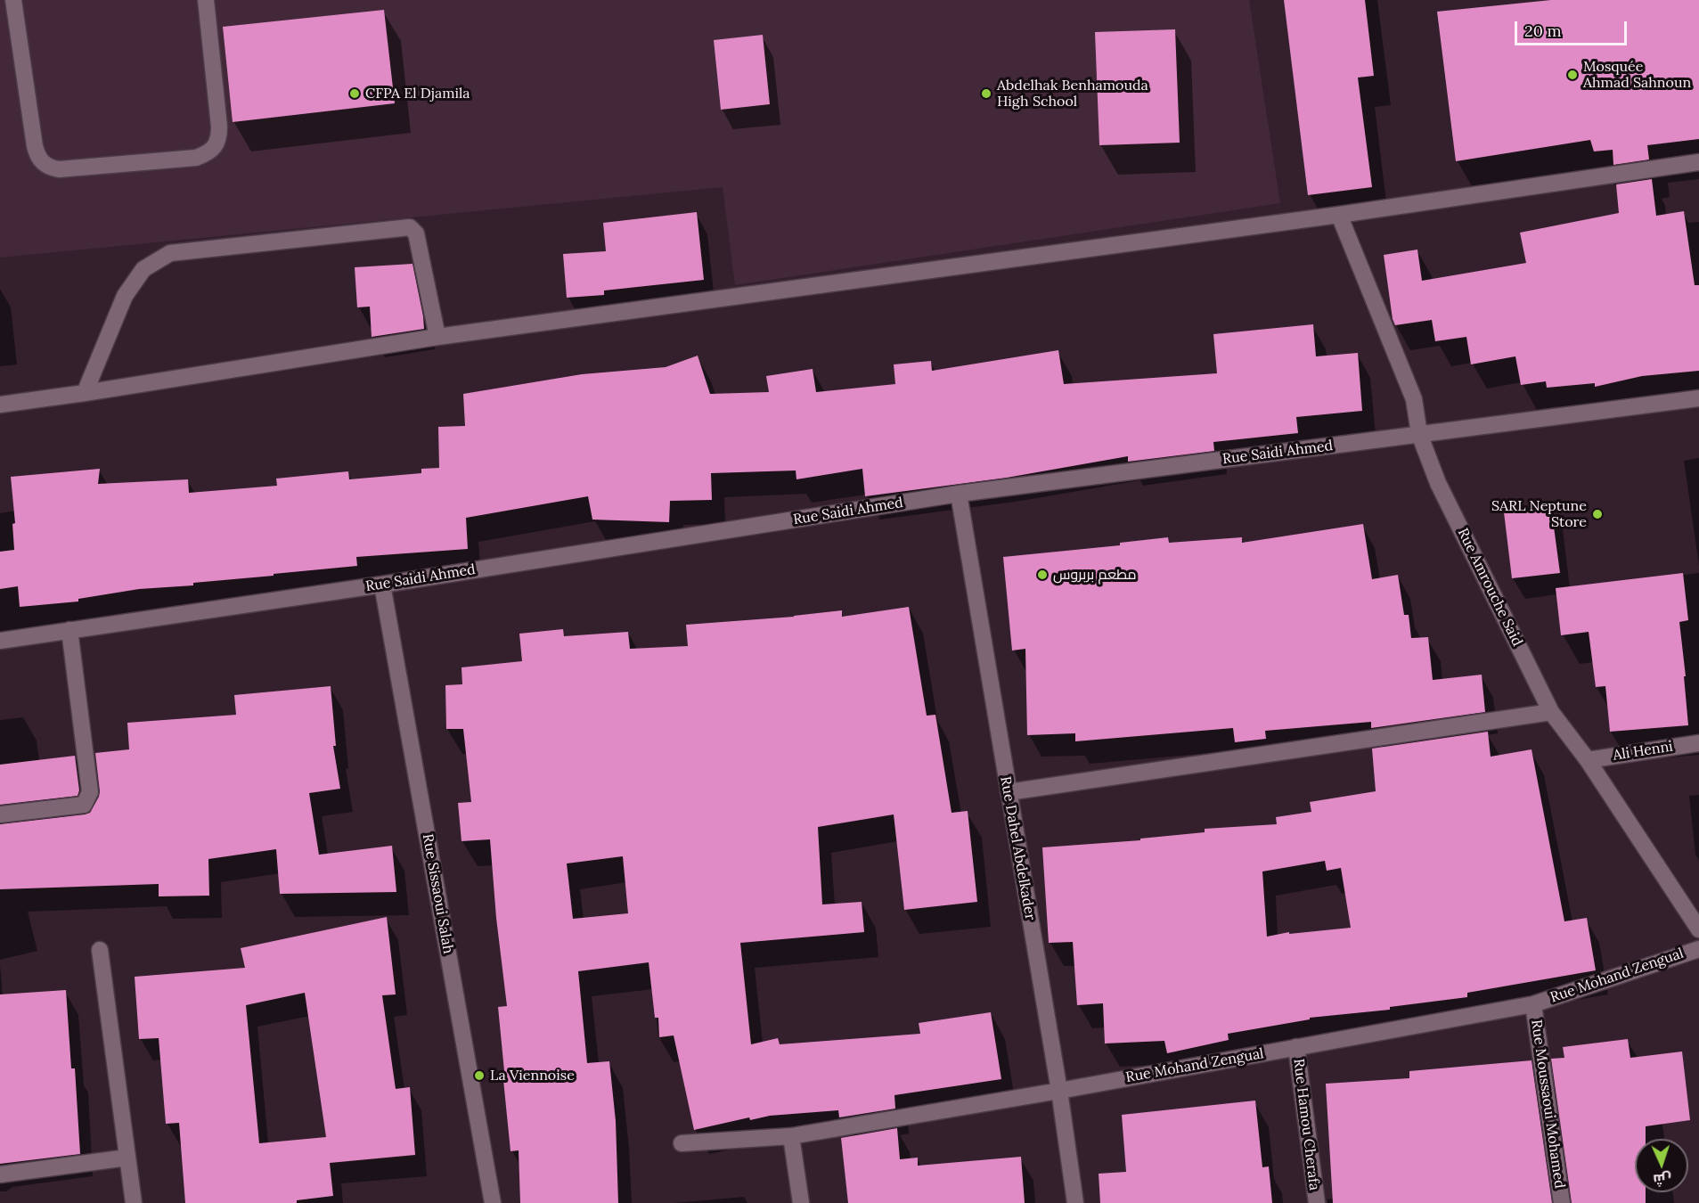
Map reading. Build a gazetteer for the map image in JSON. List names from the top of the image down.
{
  "streets": {
    "street": [
      "Rue Saidi Ahmed",
      "Rue Amrouche Said",
      "Ali Henni",
      "Rue Dahel Abdelkader",
      "Rue Sissaoui Salah",
      "Rue Mohand Zengual",
      "Rue Moussaoui Mohamed",
      "Rue Hamou Cherafa"
    ]
  },
  "crossings": [
    ["Rue Saidi Ahmed", "Rue Amrouche Said"],
    ["Rue Saidi Ahmed", "Rue Dahel Abdelkader"],
    ["Rue Saidi Ahmed", "Rue Sissaoui Salah"],
    ["Rue Amrouche Said", "Ali Henni"],
    ["Rue Dahel Abdelkader", "Rue Mohand Zengual"],
    ["Rue Mohand Zengual", "Rue Moussaoui Mohamed"],
    ["Rue Mohand Zengual", "Rue Hamou Cherafa"]
  ],
  "places": [
    "Mosquée Ahmad Sahnoun",
    "CFPA El Djamila",
    "Abdelhak Benhamouda High School",
    "SARL Neptune Store",
    "مطعم بربروس",
    "La Viennoise"
  ],
  "scale_bar": "20 m",
  "north": "bottom"
}
